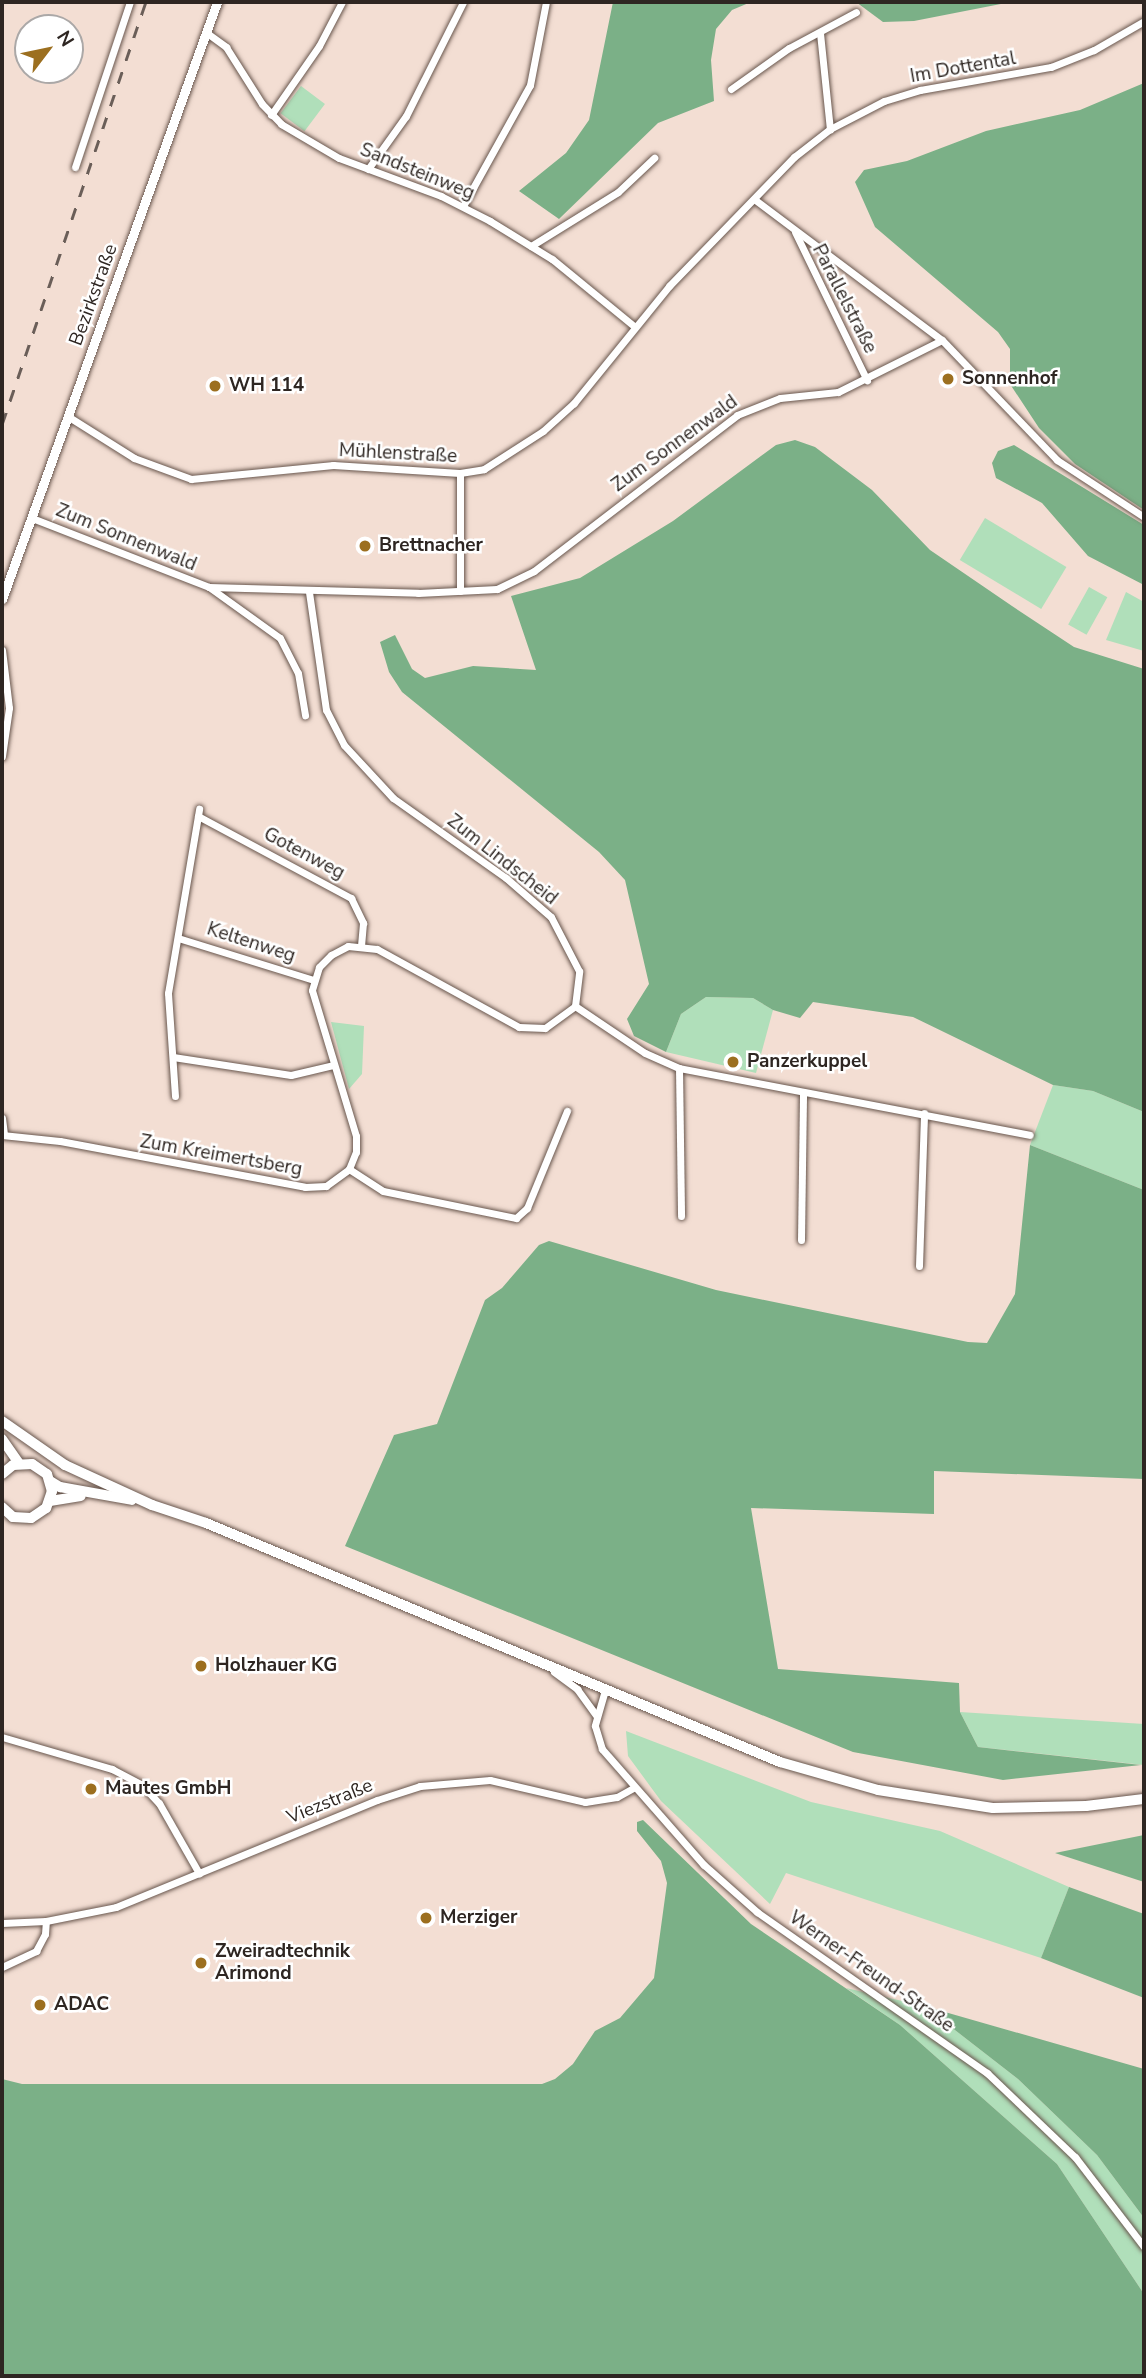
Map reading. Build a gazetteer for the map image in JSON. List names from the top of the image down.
{
  "streets": {
    "street": [
      "Im Dottental",
      "Sandsteinweg",
      "Bezirkstraße",
      "Parallelstraße",
      "Zum Sonnenwald",
      "Mühlenstraße",
      "Gotenweg",
      "Zum Lindscheid",
      "Keltenweg",
      "Zum Kreimertsberg",
      "Viezstraße",
      "Werner-Freund-Straße"
    ]
  },
  "crossings": [
    ["Im Dottental", "Mühlenstraße"],
    ["Sandsteinweg", "Bezirkstraße"],
    ["Sandsteinweg", "Mühlenstraße"],
    ["Bezirkstraße", "Zum Sonnenwald"],
    ["Bezirkstraße", "Mühlenstraße"],
    ["Parallelstraße", "Zum Sonnenwald"],
    ["Zum Sonnenwald", "Zum Lindscheid"],
    ["Gotenweg", "Keltenweg"],
    ["Viezstraße", "Werner-Freund-Straße"]
  ],
  "places": [
    "Sonnenhof",
    "WH 114",
    "Brettnacher",
    "Panzerkuppel",
    "Holzhauer KG",
    "Mautes GmbH",
    "Merziger",
    "Zweiradtechnik Arimond",
    "ADAC"
  ],
  "north": "top right"
}
